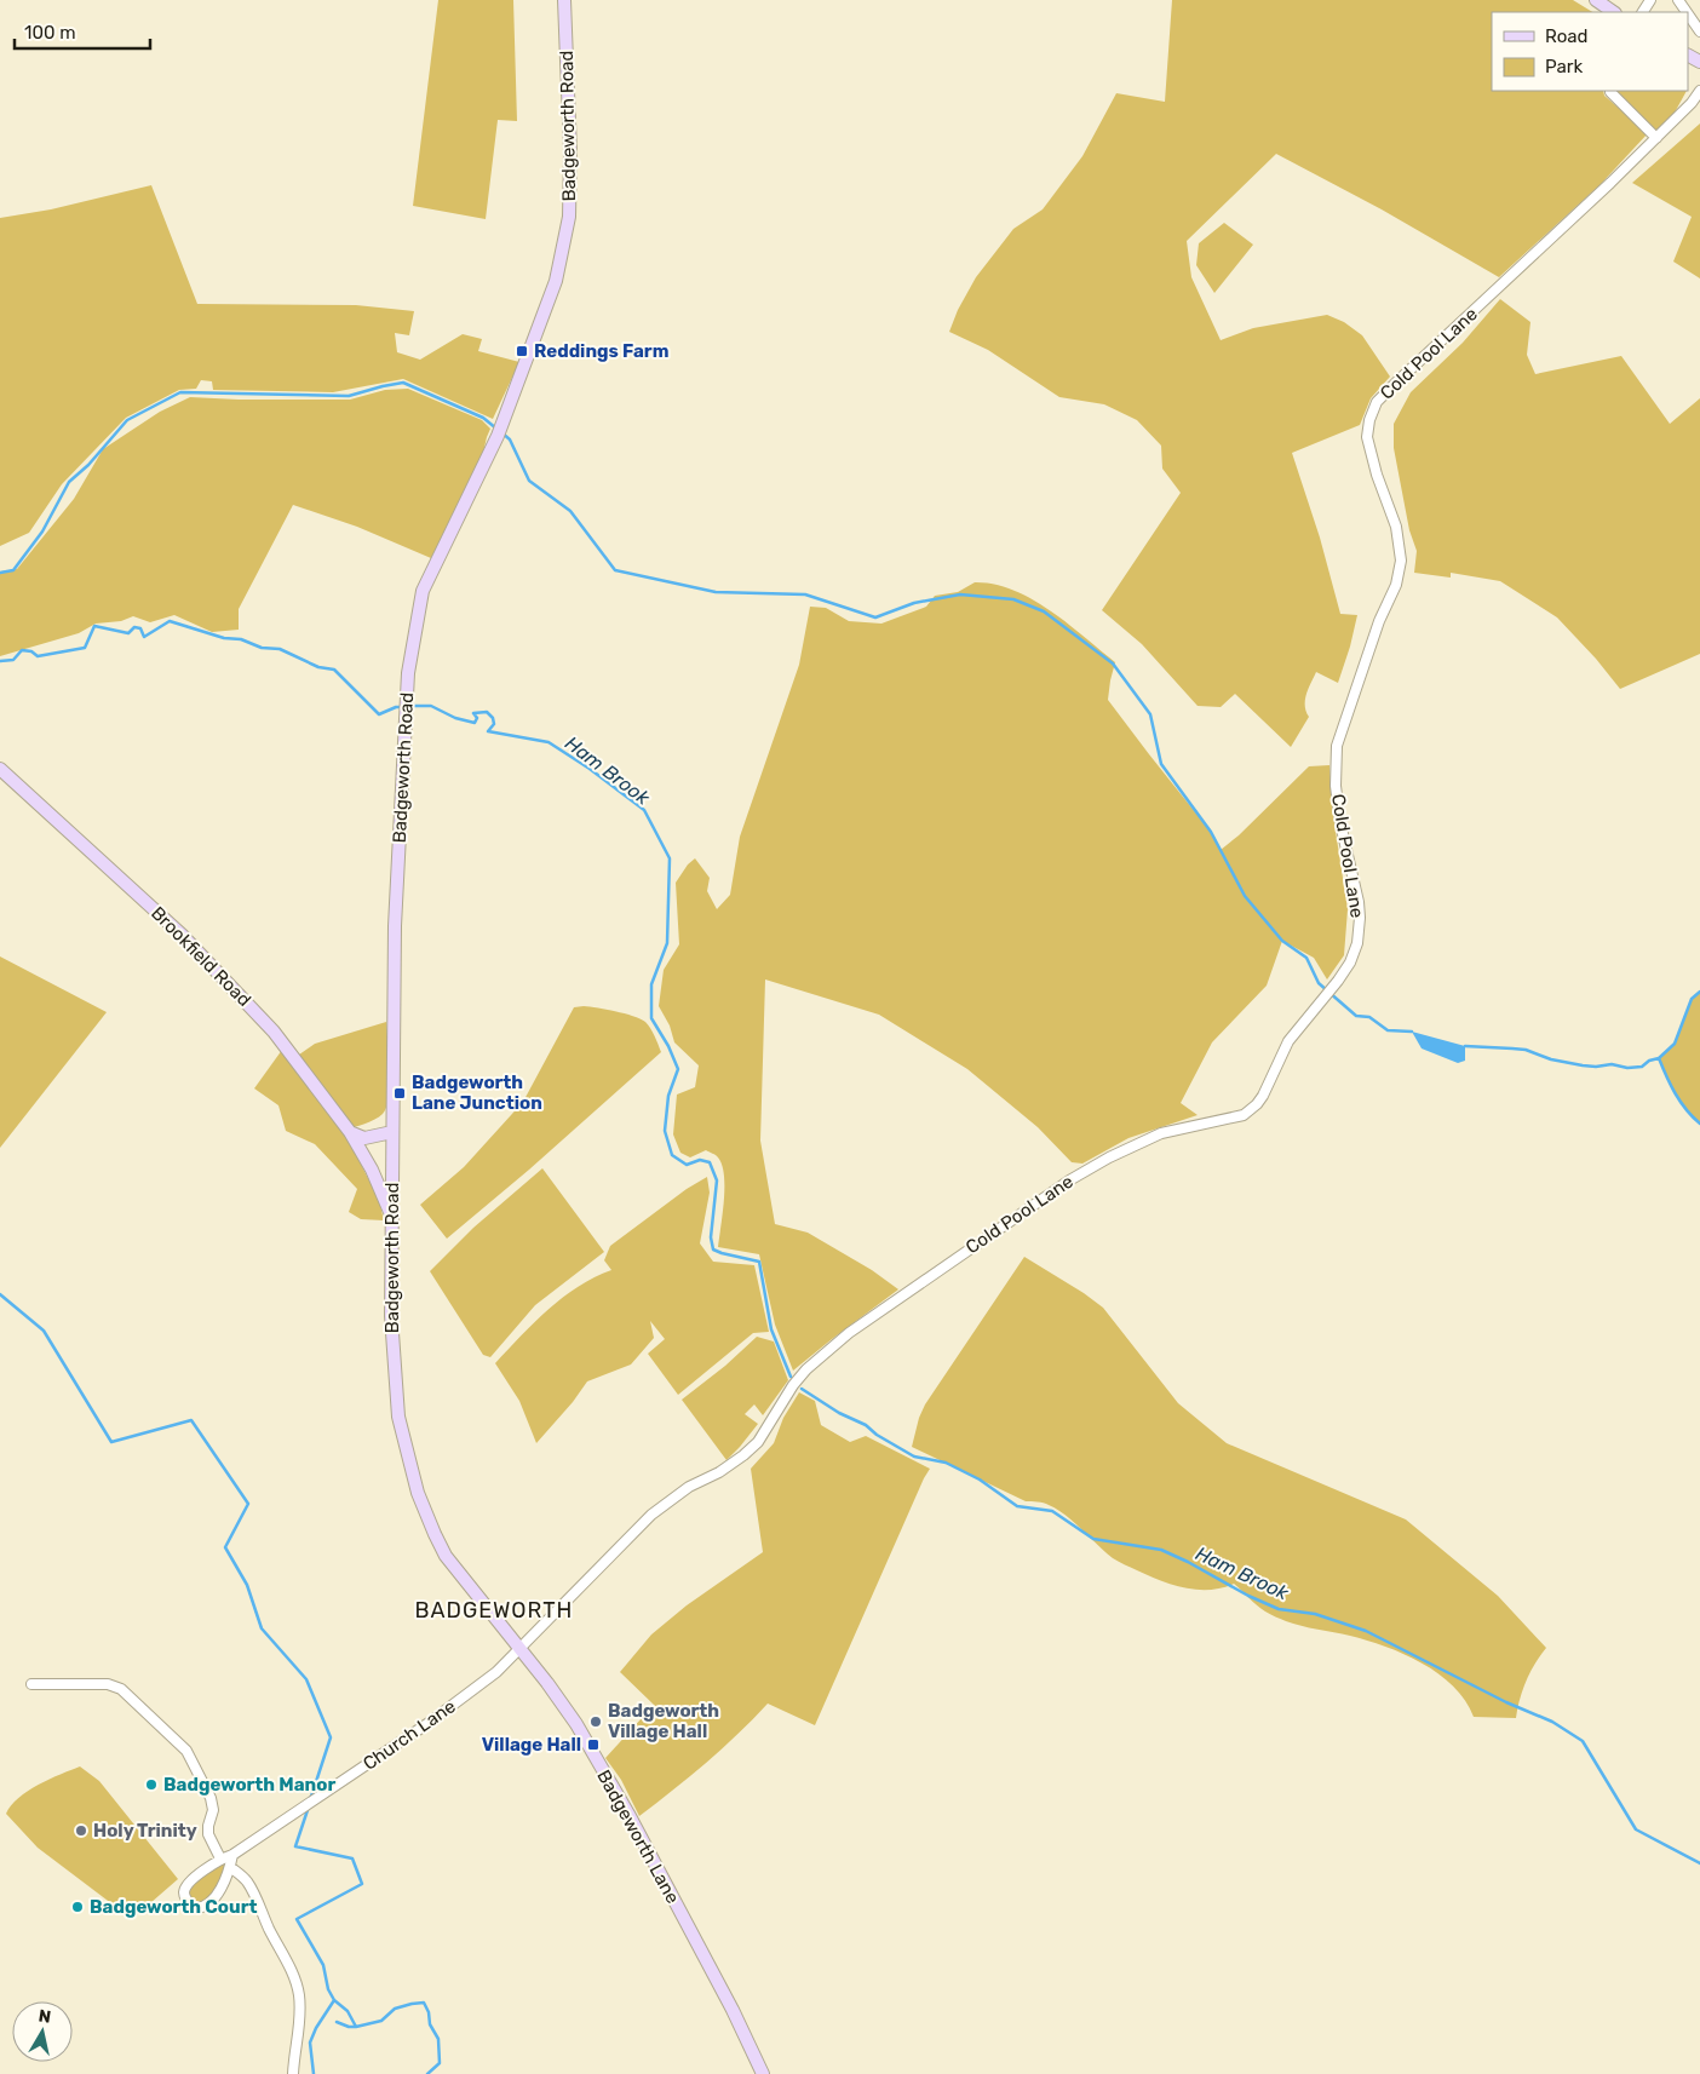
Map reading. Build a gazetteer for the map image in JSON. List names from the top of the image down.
{
  "streets": {
    "street": [
      "Badgeworth Road",
      "Cold Pool Lane",
      "Brookfield Road",
      "Church Lane",
      "Badgeworth Lane"
    ]
  },
  "crossings": [
    ["Badgeworth Road", "Brookfield Road"],
    ["Badgeworth Road", "Badgeworth Lane"],
    ["Cold Pool Lane", "Church Lane"],
    ["Cold Pool Lane", "Badgeworth Lane"],
    ["Church Lane", "Badgeworth Lane"]
  ],
  "districts": ["BADGEWORTH"],
  "water": ["Ham Brook"],
  "places": {
    "transit": ["Reddings Farm", "Badgeworth Lane Junction", "Village Hall"],
    "other": [
      "Badgeworth Village Hall",
      "Badgeworth Manor",
      "Holy Trinity",
      "Badgeworth Court"
    ]
  },
  "legend": ["Road", "Park"],
  "scale_bar": "100 m",
  "north": "top"
}
